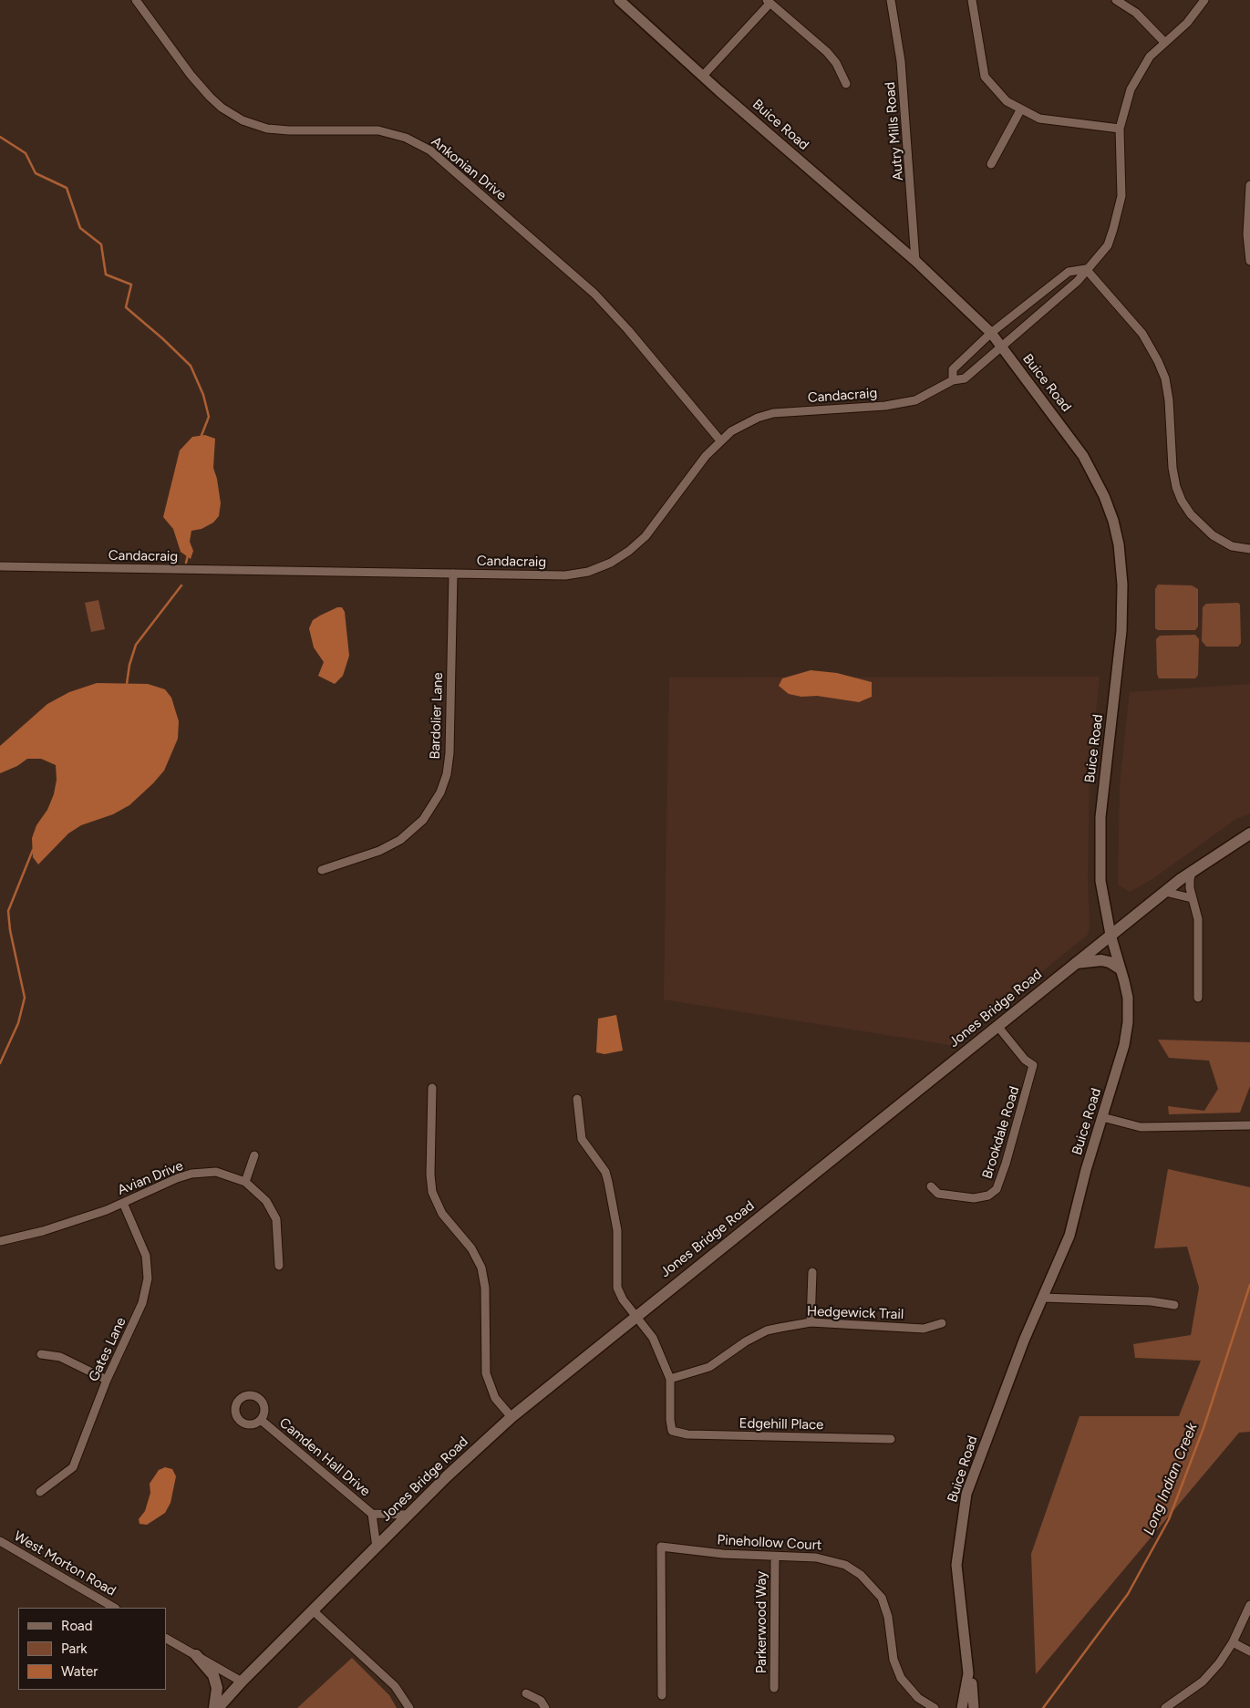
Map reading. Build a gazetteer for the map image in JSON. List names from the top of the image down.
{
  "streets": {
    "main road": ["Jones Bridge Road"],
    "street": [
      "Buice Road",
      "Autry Mills Road",
      "Ankonian Drive",
      "Candacraig",
      "Bardolier Lane",
      "Brookdale Road",
      "Avian Drive",
      "Hedgewick Trail",
      "Gates Lane",
      "Edgehill Place",
      "Camden Hall Drive",
      "Pinehollow Court",
      "West Morton Road",
      "Parkerwood Way"
    ]
  },
  "crossings": [
    ["Buice Road", "Autry Mills Road"],
    ["Buice Road", "Candacraig"],
    ["Buice Road", "Jones Bridge Road"],
    ["Ankonian Drive", "Candacraig"],
    ["Candacraig", "Bardolier Lane"],
    ["Jones Bridge Road", "Brookdale Road"],
    ["Jones Bridge Road", "Camden Hall Drive"],
    ["Avian Drive", "Gates Lane"],
    ["Hedgewick Trail", "Edgehill Place"],
    ["Pinehollow Court", "Parkerwood Way"]
  ],
  "water": ["Long Indian Creek"],
  "legend": ["Road", "Park", "Water"]
}
